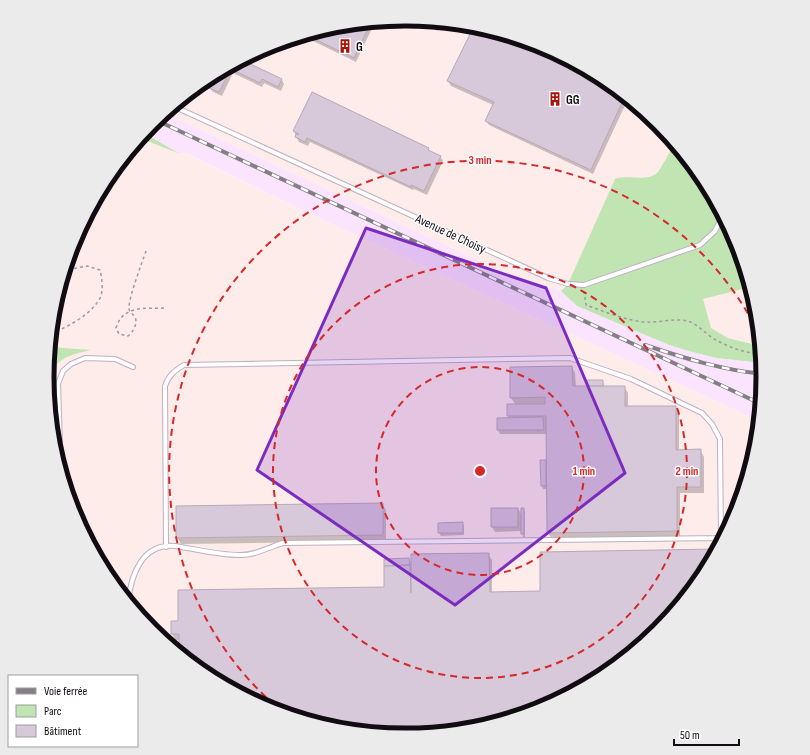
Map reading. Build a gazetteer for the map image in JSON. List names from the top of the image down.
{
  "streets": {
    "lane": ["Avenue de Choisy"]
  },
  "places": {
    "building": ["G", "GG"]
  },
  "legend": ["Voie ferrée", "Parc", "Bâtiment"],
  "scale_bar": "50 m",
  "rings": ["3 min", "1 min", "2 min"]
}
